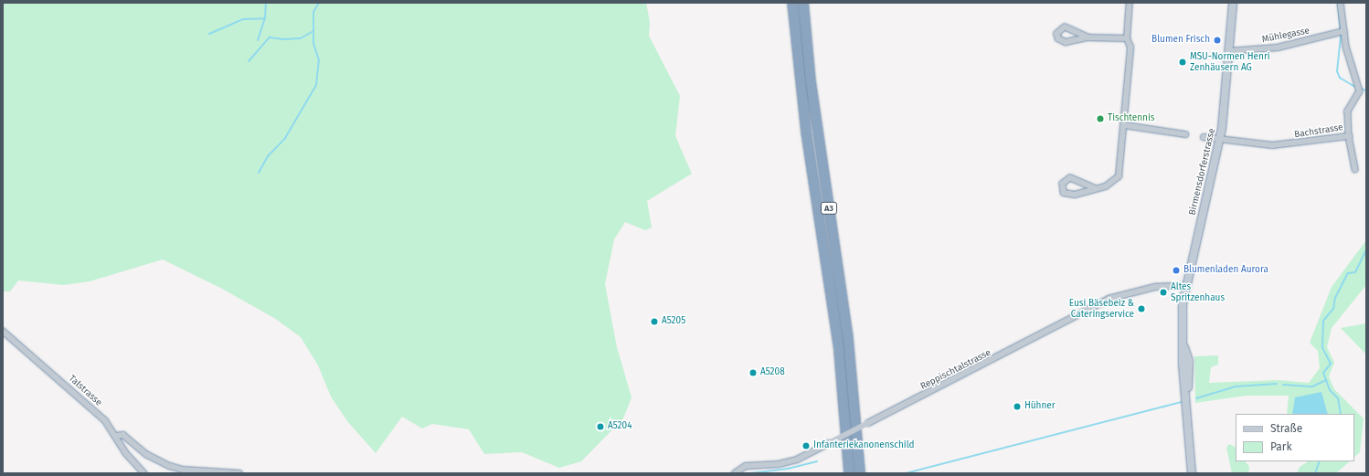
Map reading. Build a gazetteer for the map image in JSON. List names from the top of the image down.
{
  "streets": {
    "highway": ["A3"],
    "main road": ["Birmensdorferstrasse"],
    "street": [
      "Mühlegasse",
      "Bachstrasse",
      "Reppischtalstrasse",
      "Talstrasse"
    ]
  },
  "crossings": [
    ["Mühlegasse", "Bachstrasse"],
    ["Mühlegasse", "Birmensdorferstrasse"],
    ["Bachstrasse", "Birmensdorferstrasse"],
    ["Birmensdorferstrasse", "Reppischtalstrasse"]
  ],
  "places": [
    "Blumen Frisch",
    "MSU-Normen Henri Zenhäusern AG",
    "Tischtennis",
    "Blumenladen Aurora",
    "Altes Spritzenhaus",
    "Eusi Bäsebeiz & Cateringservice",
    "A5205",
    "A5208",
    "Hühner",
    "A5204",
    "Infanteriekanonenschild"
  ],
  "legend": ["Straße", "Park"]
}
